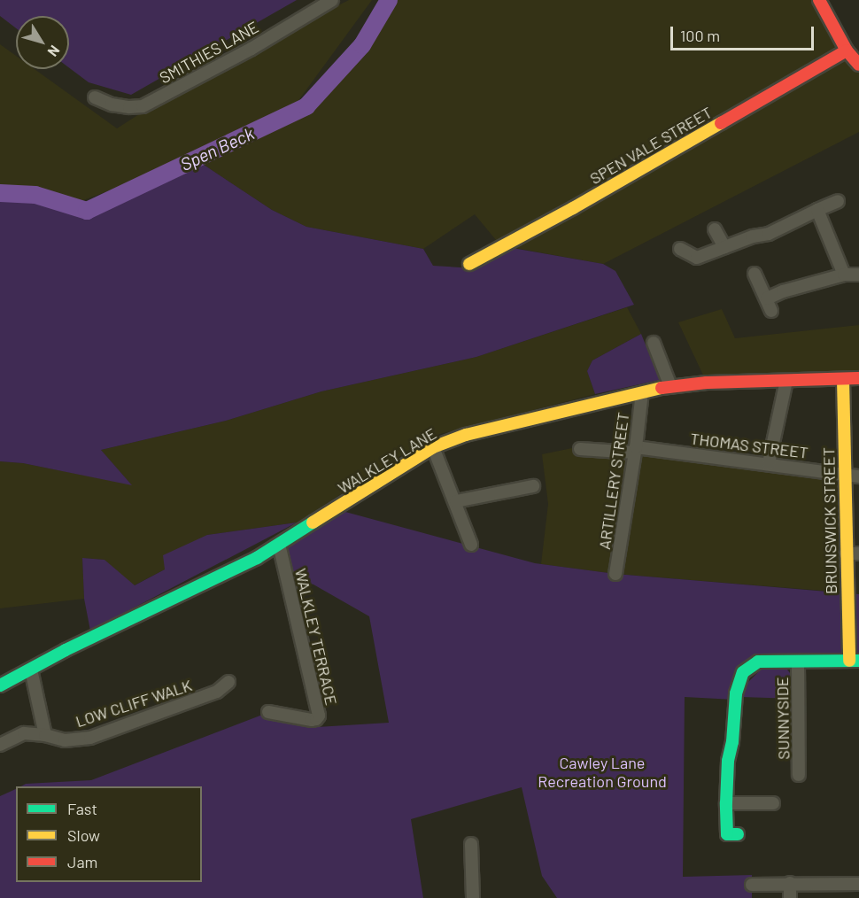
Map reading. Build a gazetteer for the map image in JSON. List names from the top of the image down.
{
  "streets": {
    "street": [
      "SMITHIES LANE",
      "SPEN VALE STREET",
      "THOMAS STREET",
      "WALKLEY LANE",
      "ARTILLERY STREET",
      "BRUNSWICK STREET",
      "WALKLEY TERRACE",
      "LOW CLIFF WALK",
      "SUNNYSIDE"
    ]
  },
  "crossings": [
    ["THOMAS STREET", "ARTILLERY STREET"],
    ["THOMAS STREET", "BRUNSWICK STREET"],
    ["WALKLEY LANE", "ARTILLERY STREET"],
    ["WALKLEY LANE", "BRUNSWICK STREET"],
    ["WALKLEY LANE", "WALKLEY TERRACE"]
  ],
  "water": ["Spen Beck"],
  "parks": ["Cawley Lane Recreation Ground"],
  "legend": ["Fast", "Slow", "Jam"],
  "scale_bar": "100 m",
  "north": "bottom right"
}
